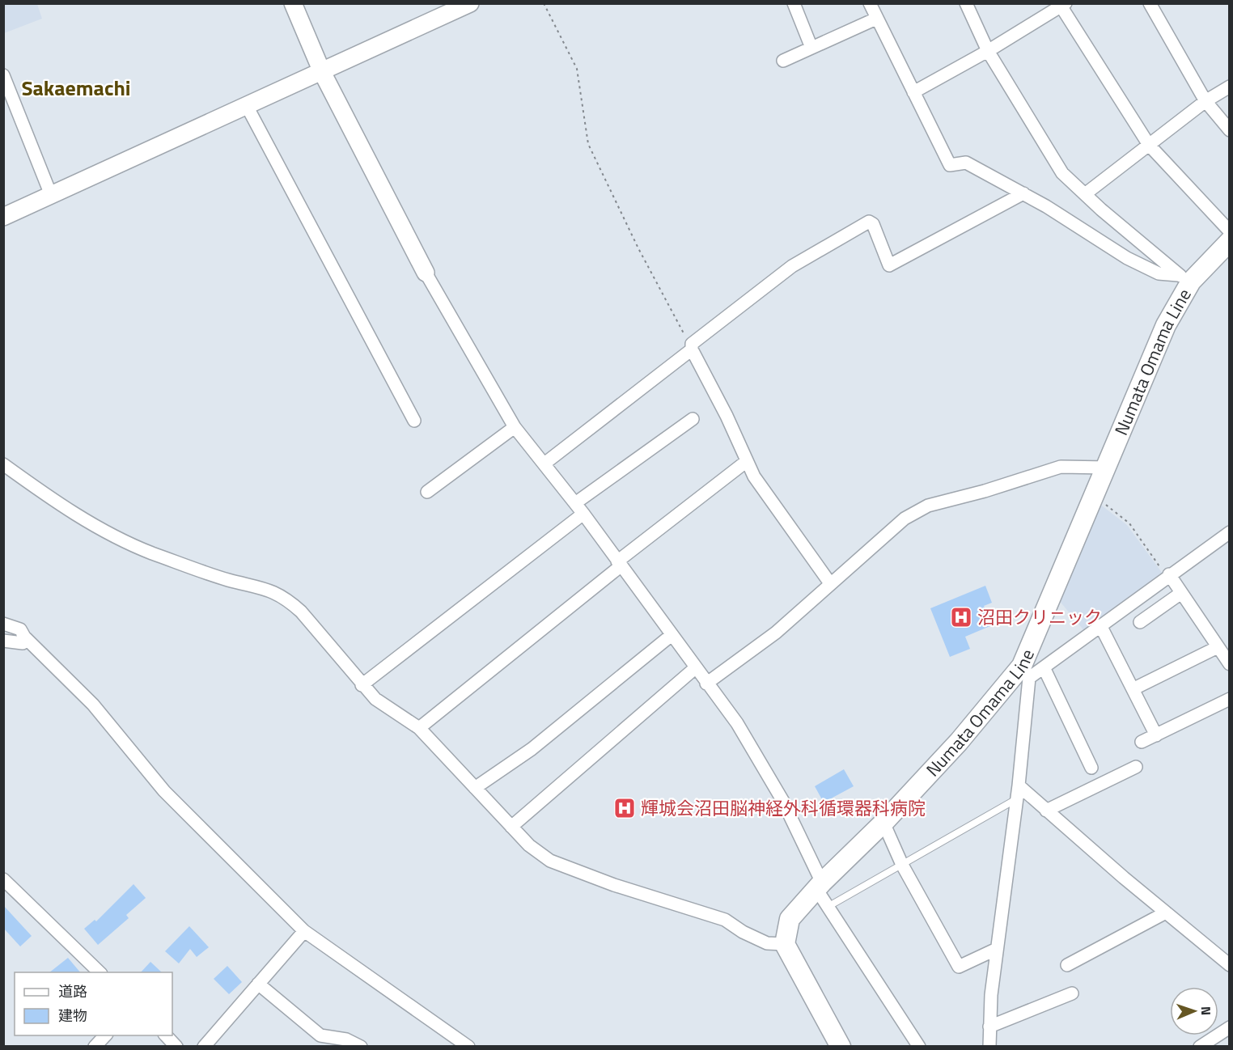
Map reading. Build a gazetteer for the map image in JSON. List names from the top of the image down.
{
  "streets": {
    "main road": ["Numata Omama Line"]
  },
  "districts": ["Sakaemachi"],
  "places": {
    "hospital": ["沼田クリニック", "輝城会沼田脳神経外科循環器科病院"]
  },
  "legend": ["道路", "建物"],
  "north": "right"
}
